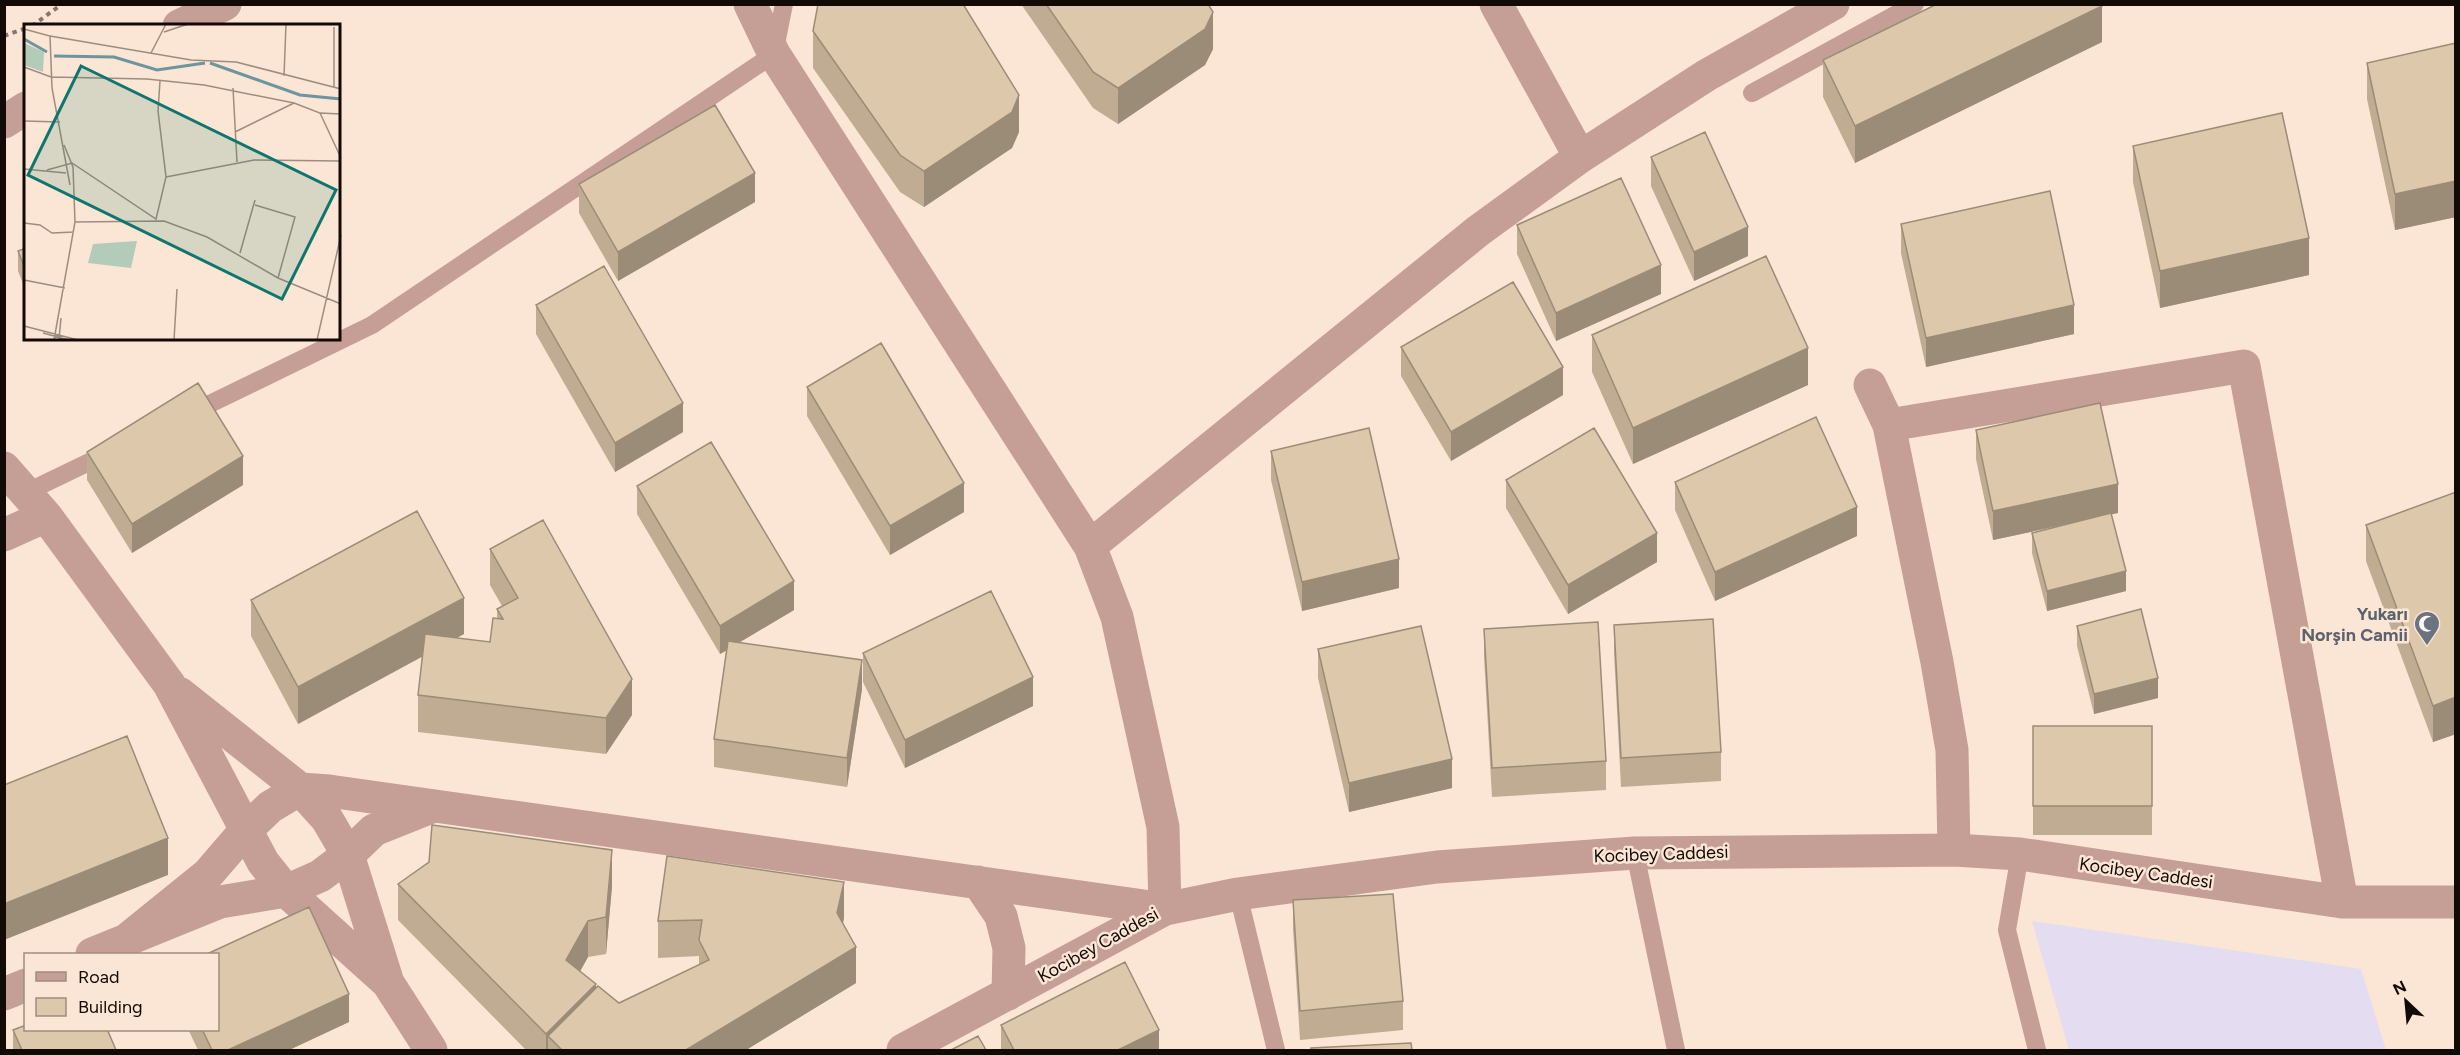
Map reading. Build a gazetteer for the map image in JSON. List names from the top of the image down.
{
  "streets": {
    "street": ["Kocibey Caddesi"]
  },
  "places": {
    "mosque": ["Yukarı Norşin Camii"]
  },
  "legend": ["Road", "Building"],
  "north": "top left"
}
